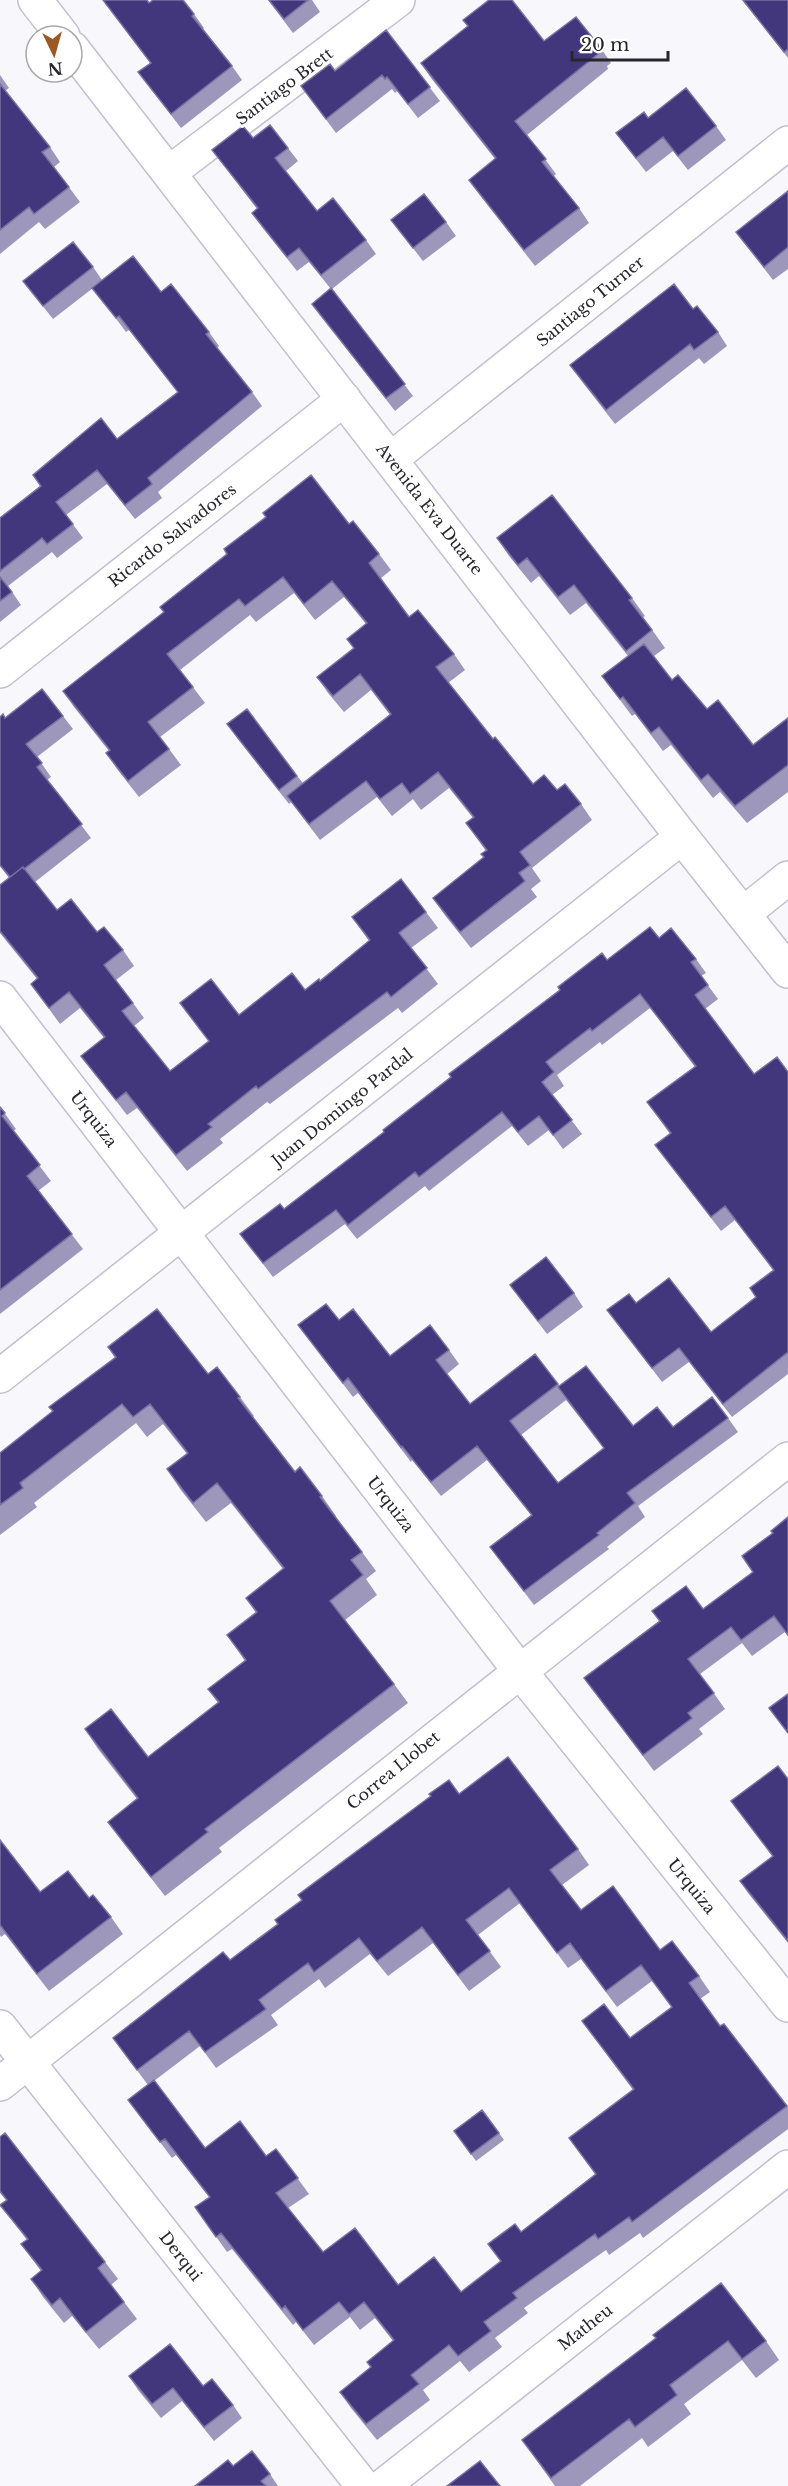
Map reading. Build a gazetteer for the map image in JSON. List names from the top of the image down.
{
  "streets": {
    "street": [
      "Santiago Brett",
      "Santiago Turner",
      "Avenida Eva Duarte",
      "Ricardo Salvadores",
      "Juan Domingo Pardal",
      "Urquiza",
      "Correa Llobet",
      "Derqui",
      "Matheu"
    ]
  },
  "crossings": [
    ["Santiago Brett", "Avenida Eva Duarte"],
    ["Santiago Turner", "Avenida Eva Duarte"],
    ["Avenida Eva Duarte", "Ricardo Salvadores"],
    ["Avenida Eva Duarte", "Juan Domingo Pardal"],
    ["Juan Domingo Pardal", "Urquiza"],
    ["Urquiza", "Correa Llobet"],
    ["Correa Llobet", "Derqui"]
  ],
  "scale_bar": "20 m",
  "north": "bottom"
}
